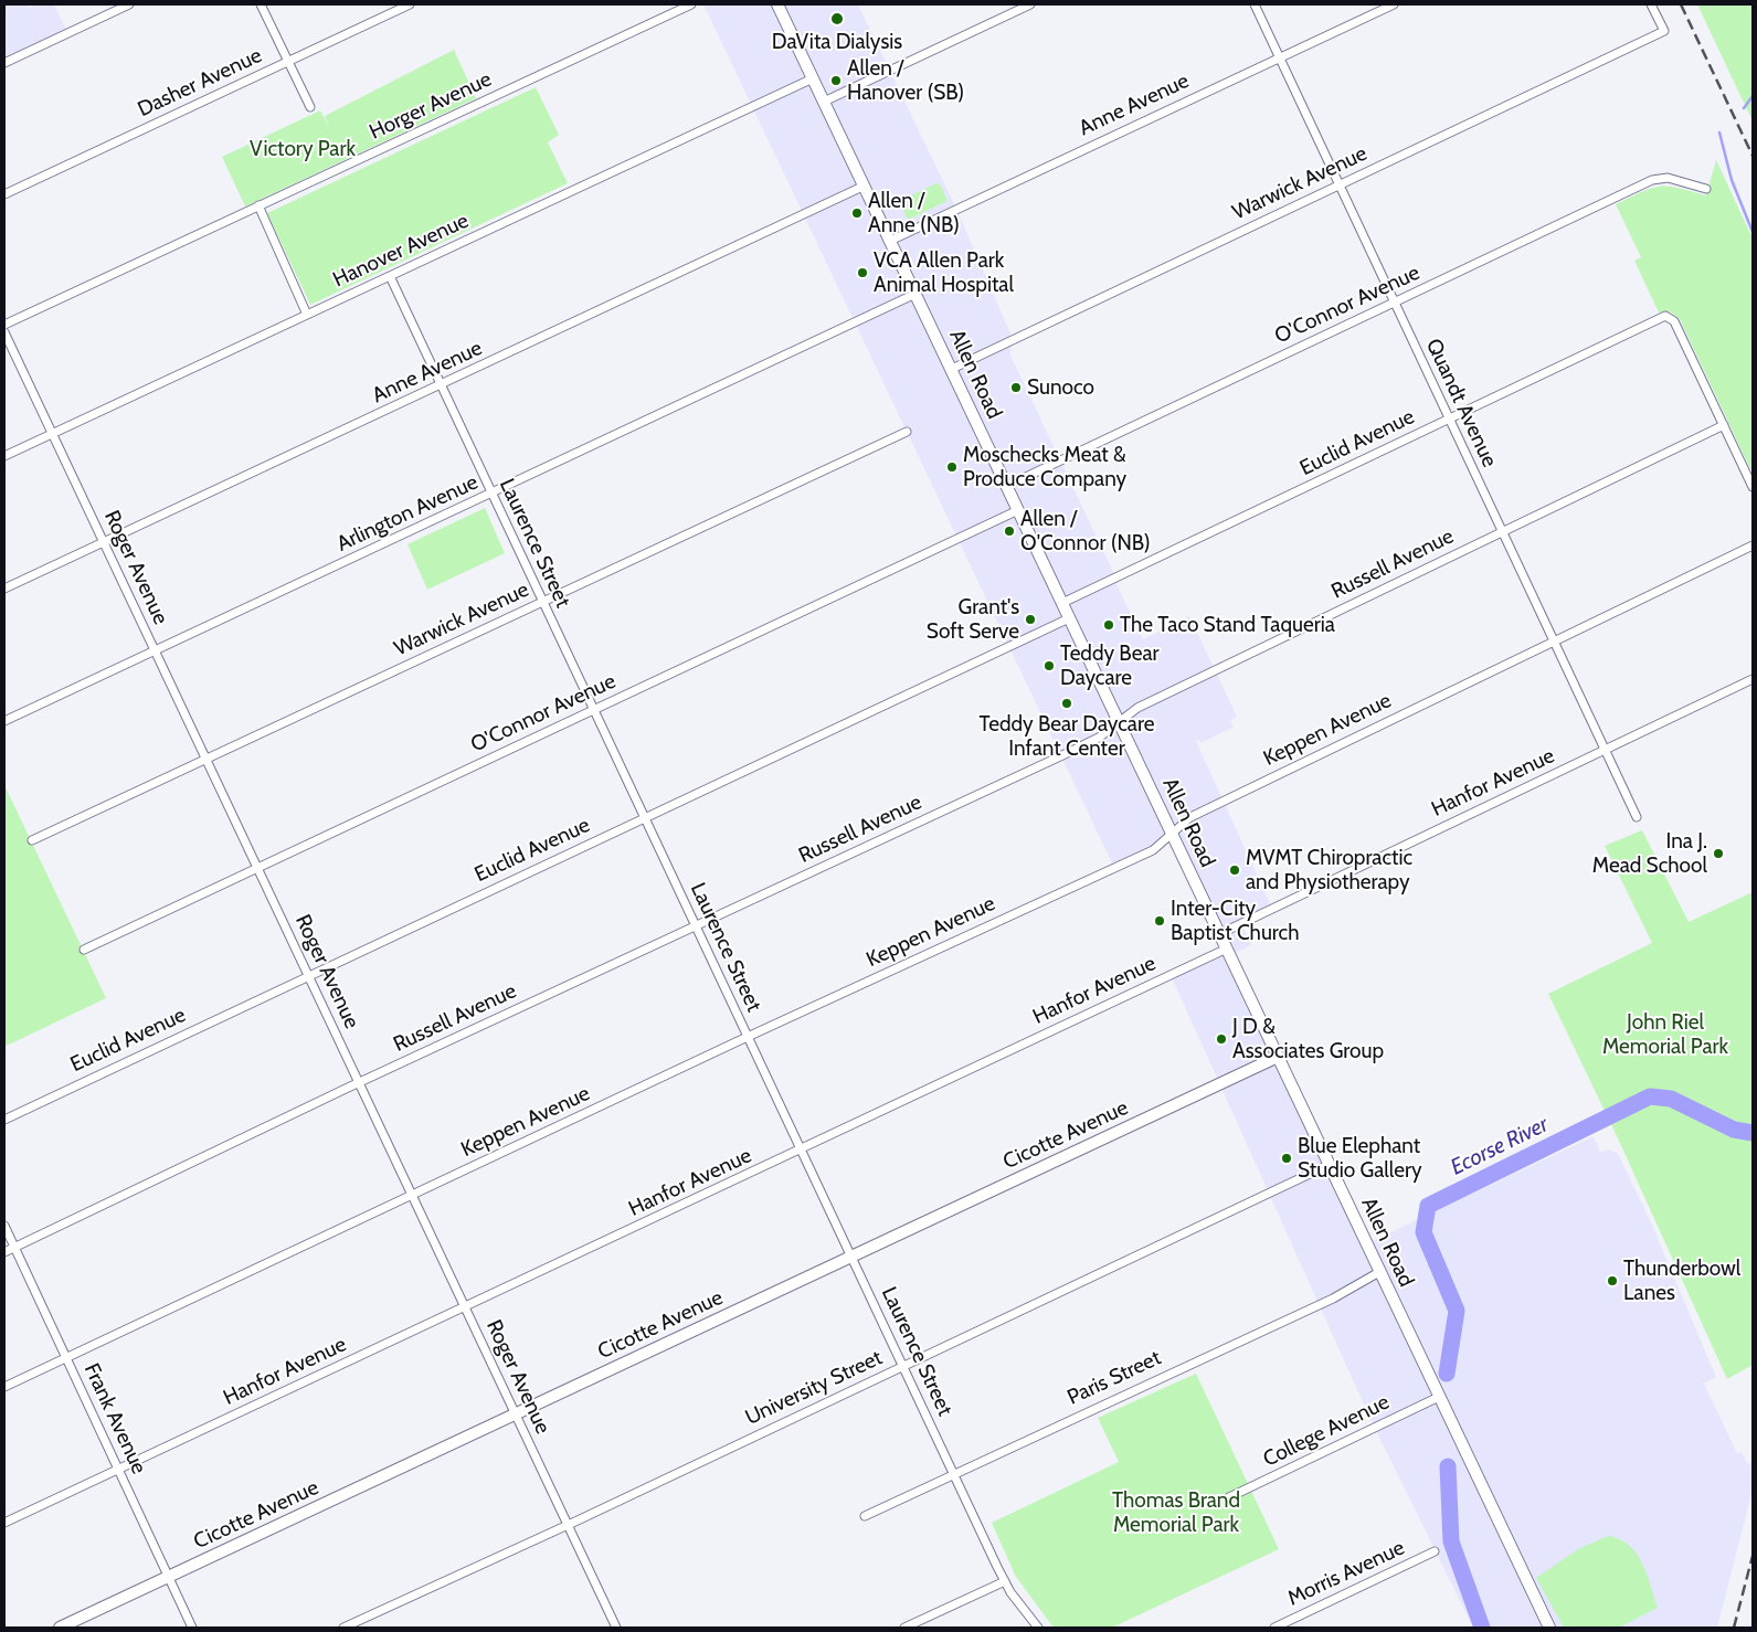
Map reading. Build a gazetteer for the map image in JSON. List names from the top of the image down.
{
  "streets": {
    "main road": ["Allen Road", "Cicotte Avenue"],
    "street": [
      "Dasher Avenue",
      "Anne Avenue",
      "Horger Avenue",
      "Warwick Avenue",
      "Hanover Avenue",
      "O'Connor Avenue",
      "Quandt Avenue",
      "Euclid Avenue",
      "Arlington Avenue",
      "Laurence Street",
      "Russell Avenue",
      "Roger Avenue",
      "Keppen Avenue",
      "Hanfor Avenue",
      "Paris Street",
      "University Street",
      "Frank Avenue",
      "College Avenue",
      "Morris Avenue"
    ]
  },
  "crossings": [
    ["Anne Avenue", "Allen Road"],
    ["Anne Avenue", "Quandt Avenue"],
    ["Anne Avenue", "Laurence Street"],
    ["Anne Avenue", "Roger Avenue"],
    ["Warwick Avenue", "Allen Road"],
    ["Warwick Avenue", "Quandt Avenue"],
    ["Warwick Avenue", "Laurence Street"],
    ["Warwick Avenue", "Roger Avenue"],
    ["Hanover Avenue", "Allen Road"],
    ["Hanover Avenue", "Laurence Street"],
    ["Hanover Avenue", "Roger Avenue"],
    ["O'Connor Avenue", "Allen Road"],
    ["O'Connor Avenue", "Quandt Avenue"],
    ["O'Connor Avenue", "Laurence Street"],
    ["O'Connor Avenue", "Roger Avenue"],
    ["Allen Road", "Euclid Avenue"],
    ["Allen Road", "Arlington Avenue"],
    ["Allen Road", "Russell Avenue"],
    ["Allen Road", "Keppen Avenue"],
    ["Allen Road", "Hanfor Avenue"],
    ["Allen Road", "Cicotte Avenue"],
    ["Allen Road", "Paris Street"],
    ["Allen Road", "University Street"],
    ["Allen Road", "College Avenue"],
    ["Quandt Avenue", "Euclid Avenue"],
    ["Quandt Avenue", "Russell Avenue"],
    ["Quandt Avenue", "Keppen Avenue"],
    ["Quandt Avenue", "Hanfor Avenue"],
    ["Euclid Avenue", "Laurence Street"],
    ["Euclid Avenue", "Russell Avenue"],
    ["Euclid Avenue", "Roger Avenue"],
    ["Arlington Avenue", "Laurence Street"],
    ["Arlington Avenue", "Roger Avenue"],
    ["Laurence Street", "Russell Avenue"],
    ["Laurence Street", "Keppen Avenue"],
    ["Laurence Street", "Hanfor Avenue"],
    ["Laurence Street", "Cicotte Avenue"],
    ["Laurence Street", "Paris Street"],
    ["Laurence Street", "University Street"],
    ["Russell Avenue", "Roger Avenue"],
    ["Russell Avenue", "Frank Avenue"],
    ["Roger Avenue", "Keppen Avenue"],
    ["Roger Avenue", "Hanfor Avenue"],
    ["Roger Avenue", "Cicotte Avenue"],
    ["Roger Avenue", "University Street"],
    ["Keppen Avenue", "Frank Avenue"],
    ["Hanfor Avenue", "Frank Avenue"],
    ["Cicotte Avenue", "Frank Avenue"]
  ],
  "water": ["Ecorse River"],
  "parks": ["Victory Park", "John Riel Memorial Park", "Thomas Brand Memorial Park"],
  "places": [
    "DaVita Dialysis",
    "Allen / Hanover (SB)",
    "Allen / Anne (NB)",
    "VCA Allen Park Animal Hospital",
    "Sunoco",
    "Moschecks Meat & Produce Company",
    "Allen / O'Connor (NB)",
    "Grant's Soft Serve",
    "The Taco Stand Taqueria",
    "Teddy Bear Daycare",
    "Teddy Bear Daycare Infant Center",
    "Ina J. Mead School",
    "MVMT Chiropractic and Physiotherapy",
    "Inter-City Baptist Church",
    "J D & Associates Group",
    "Blue Elephant Studio Gallery",
    "Thunderbowl Lanes"
  ]
}
